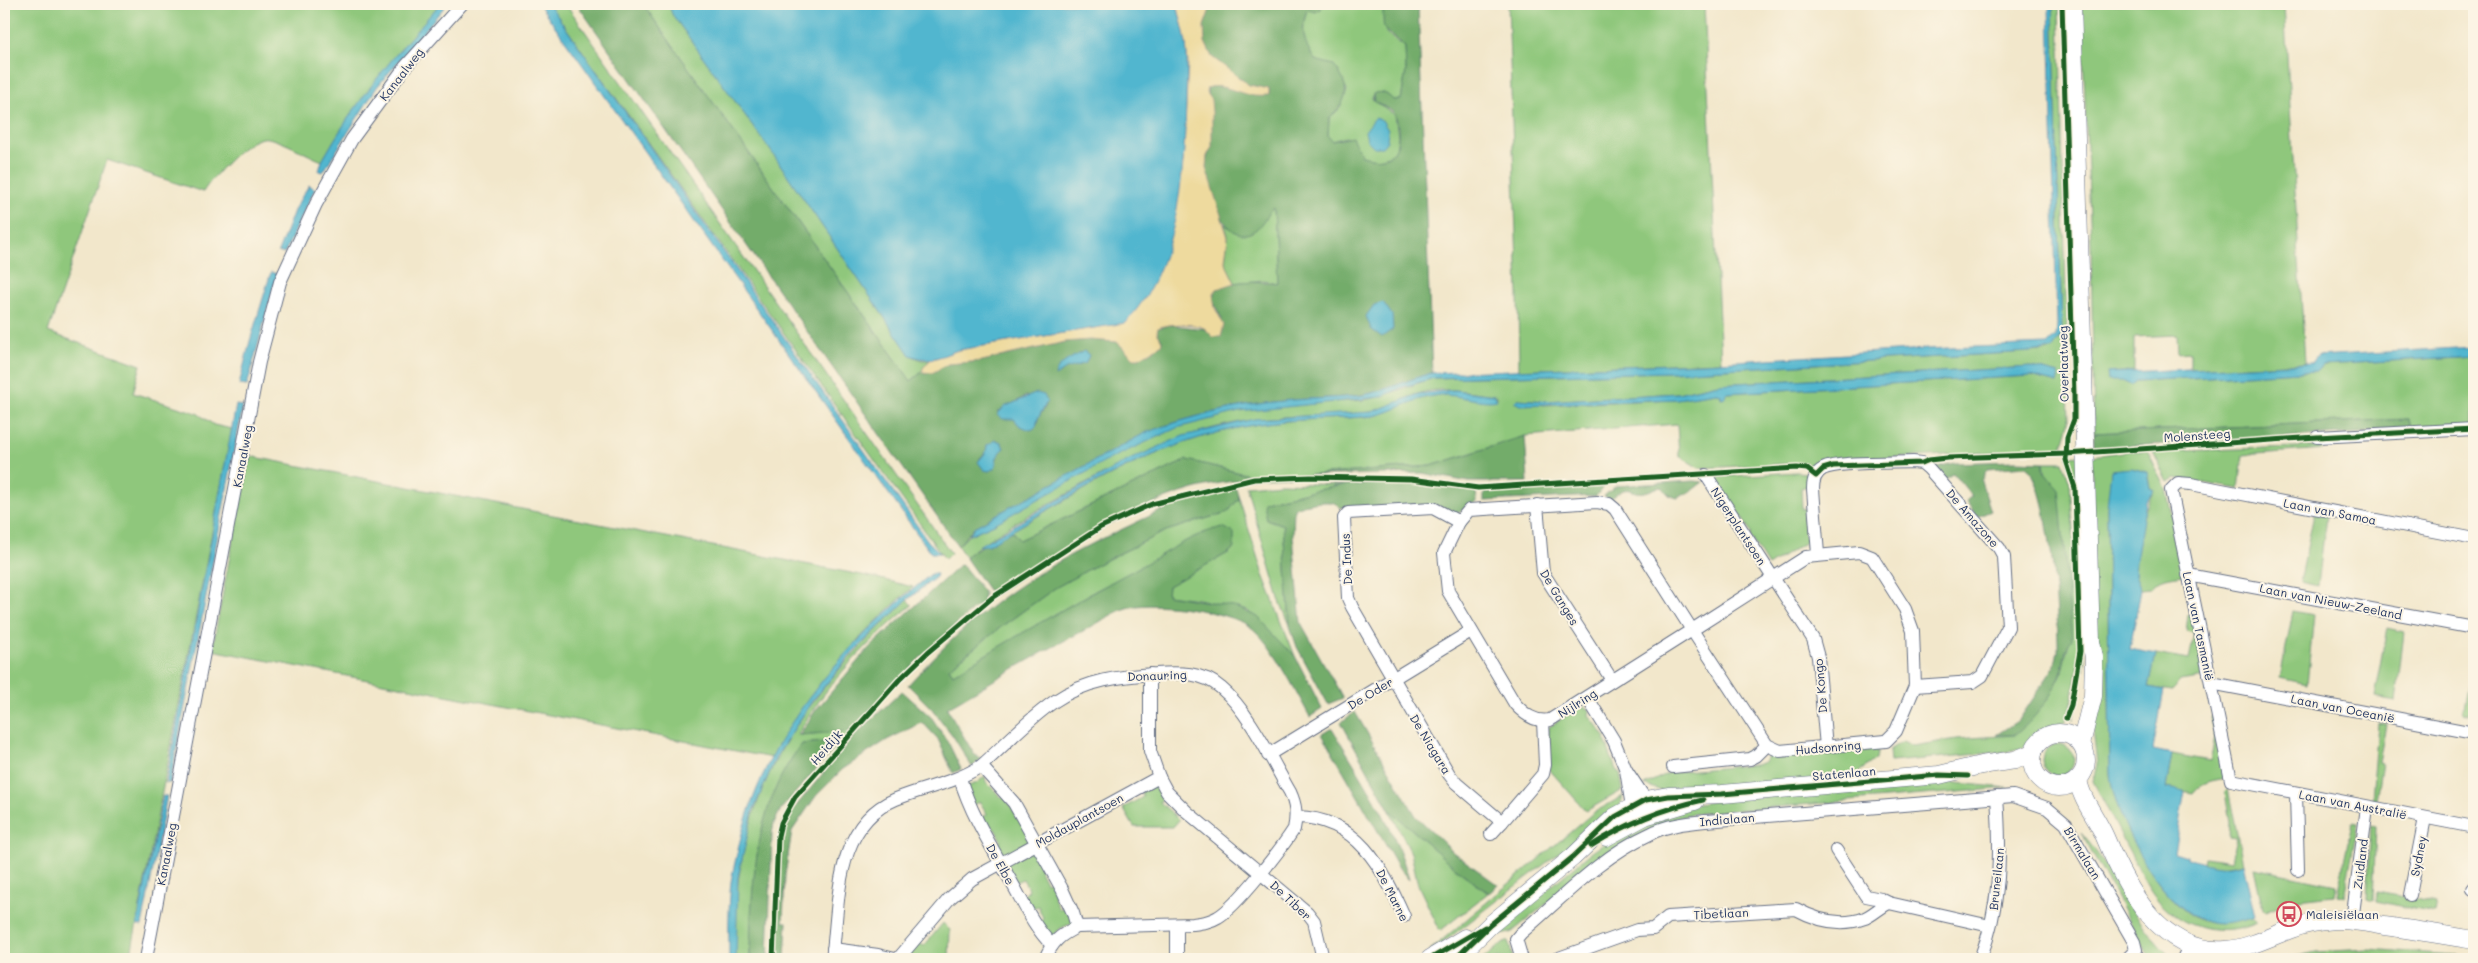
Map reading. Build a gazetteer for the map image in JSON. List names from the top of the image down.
{
  "streets": {
    "main road": ["Overlaatweg", "Statenlaan"],
    "street": [
      "Kanaalweg",
      "Laan van Samoa",
      "De Amazone",
      "Nigerplantsoen",
      "De Indus",
      "De Ganges",
      "Laan van Nieuw-Zeeland",
      "Laan van Tasmanië",
      "Donauring",
      "De Kongo",
      "De Oder",
      "Nijlring",
      "Laan van Oceanië",
      "De Niagara",
      "Hudsonring",
      "Laan van Australië",
      "Indialaan",
      "Moldauplantsoen",
      "Birmalaan",
      "Sydney",
      "De Elbe",
      "Zuidland",
      "Bruneilaan",
      "De Marne",
      "De Tiber",
      "Tibetlaan"
    ],
    "cycle path": ["Molensteeg"]
  },
  "crossings": [
    ["Overlaatweg", "Statenlaan"],
    ["Laan van Samoa", "Laan van Tasmanië"],
    ["De Amazone", "Hudsonring"],
    ["Nigerplantsoen", "De Kongo"],
    ["Nigerplantsoen", "Hudsonring"],
    ["De Indus", "De Oder"],
    ["De Indus", "Nijlring"],
    ["De Indus", "De Niagara"],
    ["De Ganges", "Nijlring"],
    ["Laan van Nieuw-Zeeland", "Laan van Tasmanië"],
    ["Laan van Tasmanië", "Laan van Oceanië"],
    ["Laan van Tasmanië", "Laan van Australië"],
    ["Donauring", "De Oder"],
    ["Donauring", "De Elbe"],
    ["Donauring", "De Marne"],
    ["De Kongo", "Hudsonring"],
    ["De Oder", "Nijlring"],
    ["De Oder", "De Niagara"],
    ["Nijlring", "Hudsonring"],
    ["Laan van Australië", "Sydney"],
    ["Laan van Australië", "Zuidland"],
    ["Indialaan", "Birmalaan"],
    ["Indialaan", "Bruneilaan"],
    ["Moldauplantsoen", "De Elbe"],
    ["Birmalaan", "Bruneilaan"]
  ],
  "places": {
    "bus stop": ["Maleisiëlaan"]
  }
}
